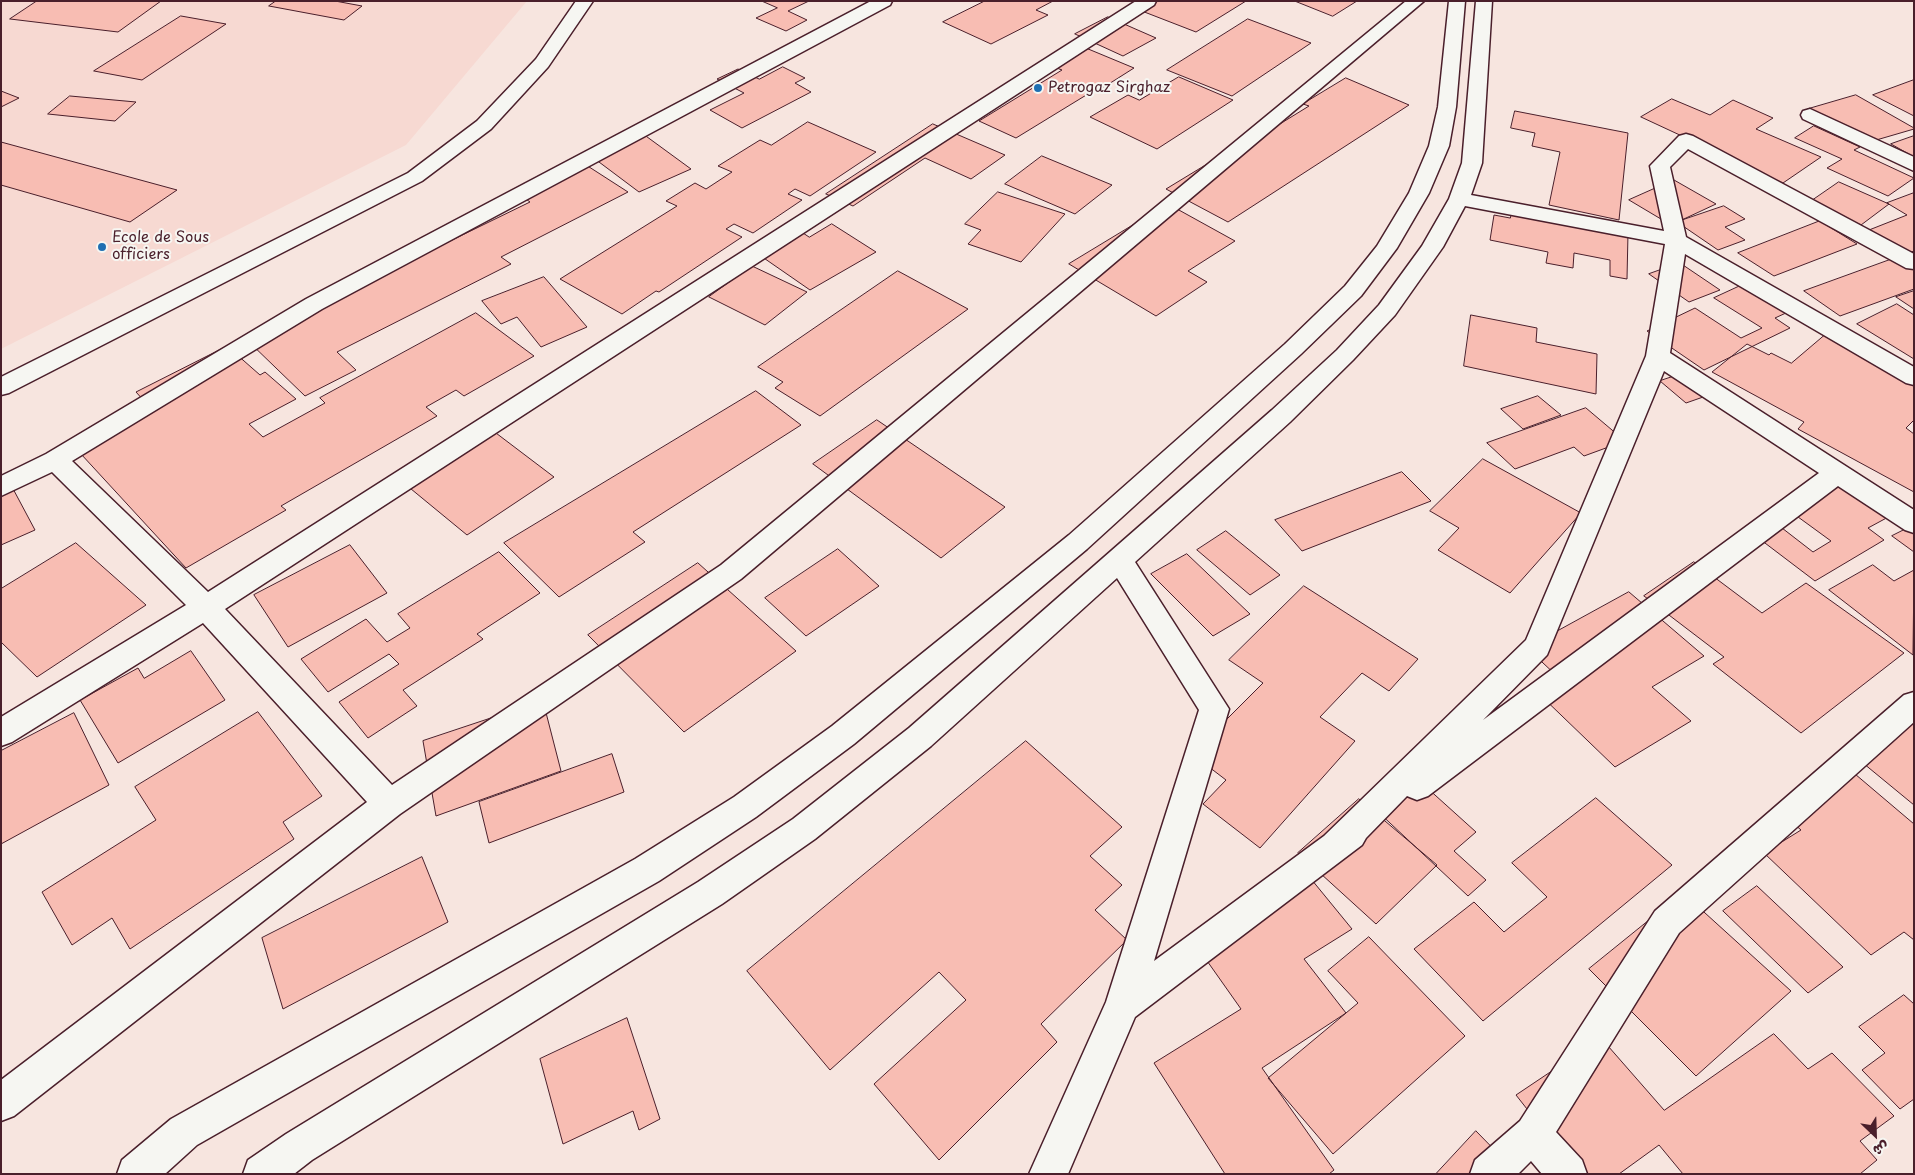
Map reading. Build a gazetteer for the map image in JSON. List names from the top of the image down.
{
  "places": ["Petrogaz Sirghaz", "Ecole de Sous officiers"],
  "north": "bottom right"
}
